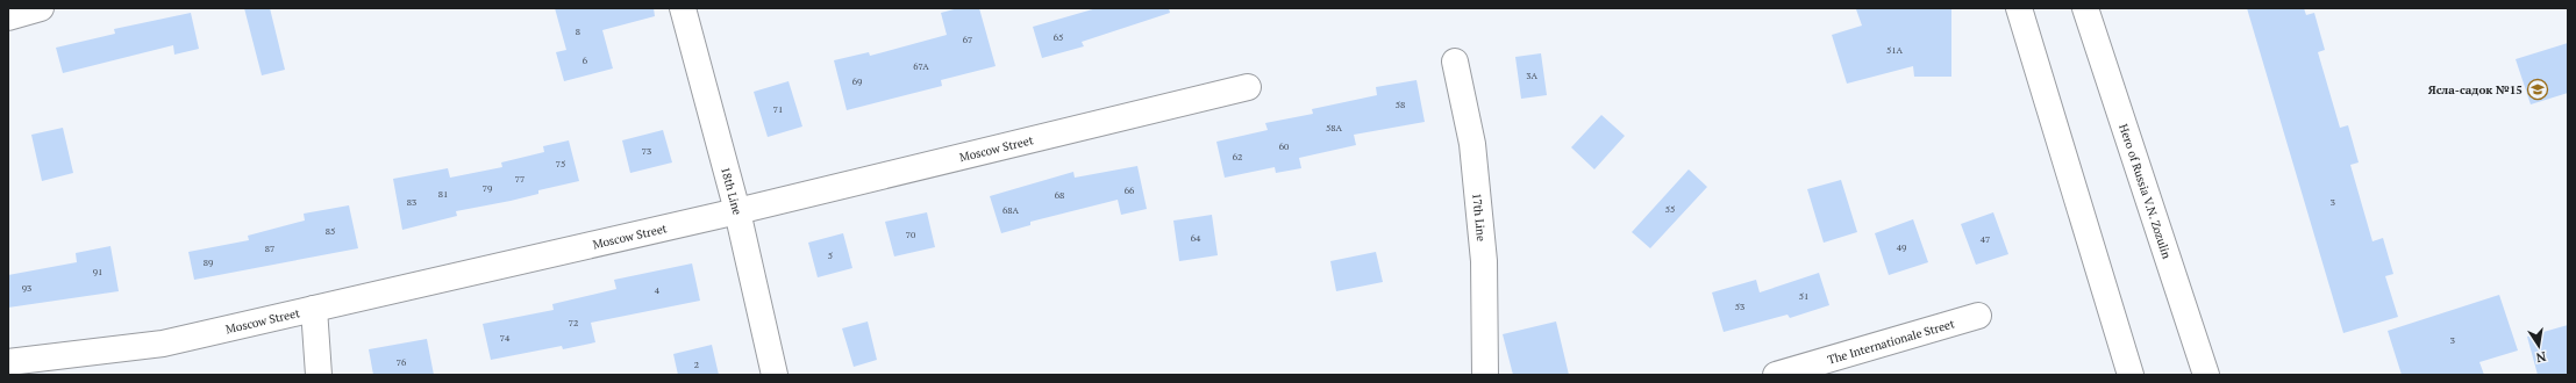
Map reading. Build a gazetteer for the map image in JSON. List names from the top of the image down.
{
  "streets": {
    "street": [
      "Moscow Street",
      "18th Line",
      "Hero of Russia V.N. Zozulin",
      "17th Line",
      "The Internationale Street"
    ]
  },
  "crossings": [
    ["Moscow Street", "18th Line"]
  ],
  "places": {
    "school or university": ["Ясла-садок №15"]
  },
  "house_numbers": [
    "8",
    "65",
    "67",
    "51А",
    "6",
    "67А",
    "3А",
    "69",
    "58",
    "71",
    "58А",
    "60",
    "73",
    "62",
    "75",
    "77",
    "79",
    "66",
    "81",
    "68",
    "83",
    "3",
    "55",
    "68А",
    "85",
    "70",
    "64",
    "47",
    "49",
    "87",
    "5",
    "89",
    "91",
    "93",
    "4",
    "51",
    "53",
    "72",
    "74",
    "3",
    "76",
    "2"
  ],
  "north": "bottom"
}
